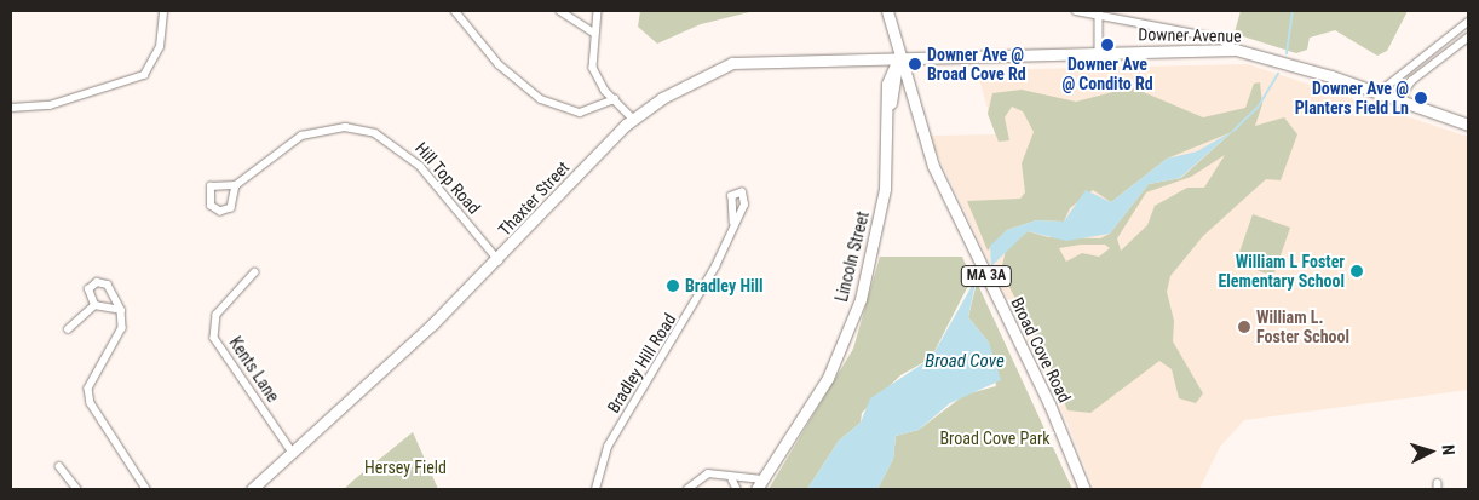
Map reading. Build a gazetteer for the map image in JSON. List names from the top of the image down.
{
  "streets": {
    "street": [
      "Downer Avenue",
      "Hill Top Road",
      "Thaxter Street",
      "Lincoln Street",
      "MA 3A",
      "Broad Cove Road",
      "Bradley Hill Road",
      "Kents Lane"
    ]
  },
  "crossings": [
    ["Downer Avenue", "Thaxter Street"],
    ["Downer Avenue", "Lincoln Street"],
    ["Downer Avenue", "MA 3A"],
    ["Downer Avenue", "Broad Cove Road"],
    ["Hill Top Road", "Thaxter Street"],
    ["Thaxter Street", "Lincoln Street"],
    ["Thaxter Street", "MA 3A"],
    ["Thaxter Street", "Broad Cove Road"],
    ["Thaxter Street", "Kents Lane"],
    ["Lincoln Street", "MA 3A"],
    ["Lincoln Street", "Broad Cove Road"],
    ["MA 3A", "Broad Cove Road"]
  ],
  "water": ["Broad Cove"],
  "parks": ["Broad Cove Park", "Hersey Field"],
  "places": [
    "Downer Ave @ Condito Rd",
    "Downer Ave @ Broad Cove Rd",
    "Downer Ave @ Planters Field Ln",
    "William L Foster Elementary School",
    "Bradley Hill",
    "William L. Foster School"
  ],
  "north": "right"
}
